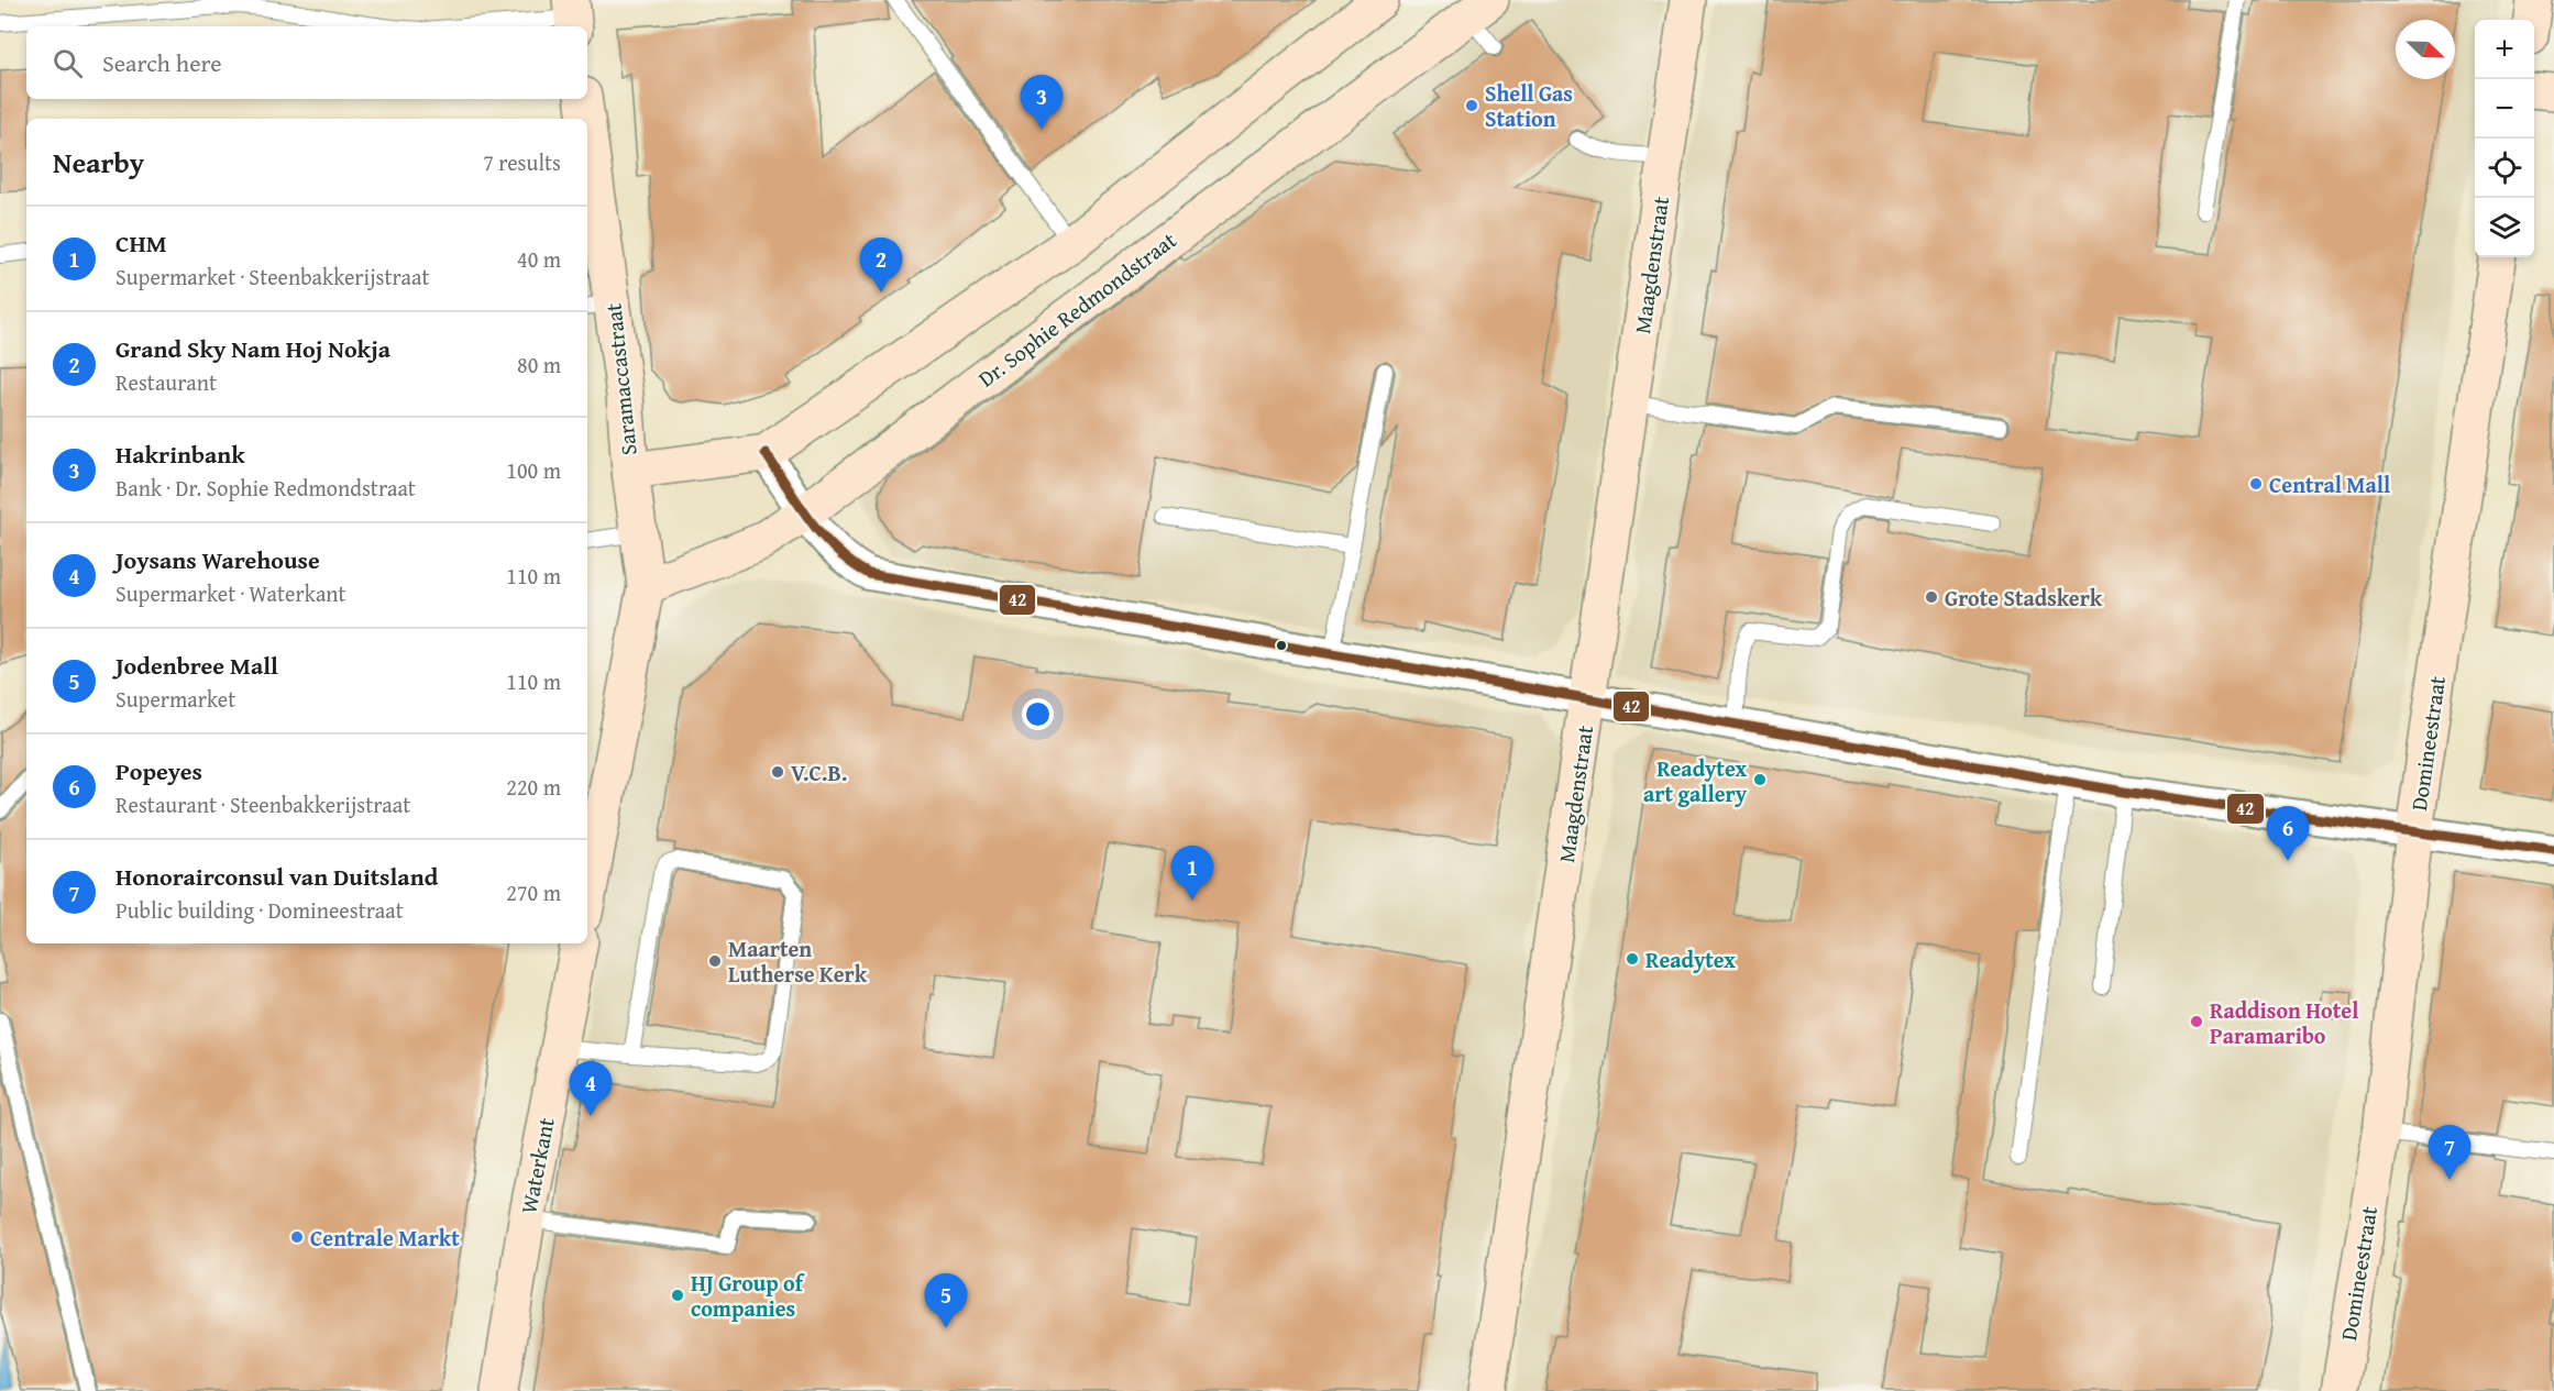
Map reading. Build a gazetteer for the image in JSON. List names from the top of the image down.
{
  "streets": {
    "street": [
      "Maagdenstraat",
      "Dr. Sophie Redmondstraat",
      "Saramaccastraat",
      "Domineestraat",
      "Waterkant"
    ]
  },
  "crossings": [
    ["Dr. Sophie Redmondstraat", "Saramaccastraat"]
  ],
  "places": [
    "Shell Gas Station",
    "Central Mall",
    "Grote Stadskerk",
    "V.C.B.",
    "Readytex art gallery",
    "Readytex",
    "Maarten Lutherse Kerk",
    "Raddison Hotel Paramaribo",
    "Centrale Markt",
    "HJ Group of companies"
  ],
  "lines": ["transit line 42"],
  "north": "bottom right",
  "page": {
    "map_buttons": ["+", "−"],
    "search": "Search here",
    "pins": [
      "3",
      "2",
      "6",
      "1",
      "4",
      "7",
      "5"
    ],
    "heading": ["Nearby", "7 results"],
    "list": [
      {
        "mark": "1",
        "name": "CHM",
        "note": "Supermarket · Steenbakkerijstraat",
        "value": "40 m"
      },
      {
        "mark": "2",
        "name": "Grand Sky Nam Hoj Nokja",
        "note": "Restaurant",
        "value": "80 m"
      },
      {
        "mark": "3",
        "name": "Hakrinbank",
        "note": "Bank · Dr. Sophie Redmondstraat",
        "value": "100 m"
      },
      {
        "mark": "4",
        "name": "Joysans Warehouse",
        "note": "Supermarket · Waterkant",
        "value": "110 m"
      },
      {
        "mark": "5",
        "name": "Jodenbree Mall",
        "note": "Supermarket",
        "value": "110 m"
      },
      {
        "mark": "6",
        "name": "Popeyes",
        "note": "Restaurant · Steenbakkerijstraat",
        "value": "220 m"
      },
      {
        "mark": "7",
        "name": "Honorairconsul van Duitsland",
        "note": "Public building · Domineestraat",
        "value": "270 m"
      }
    ]
  }
}
